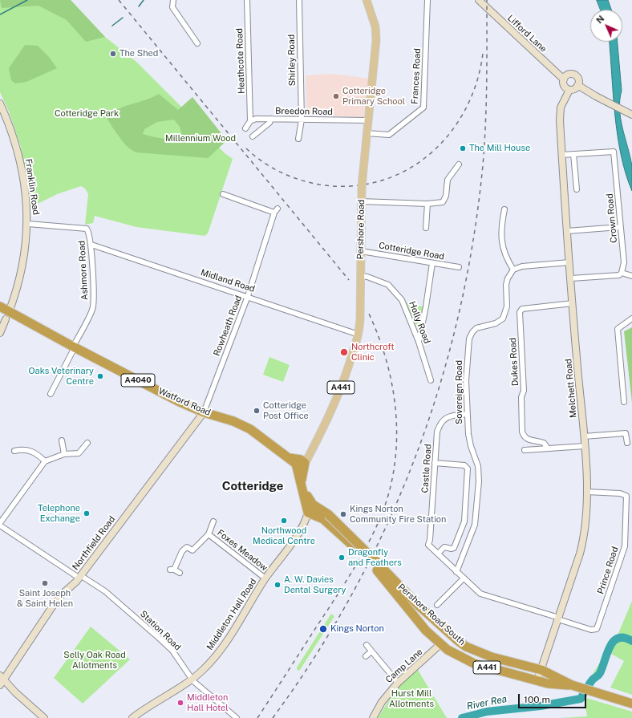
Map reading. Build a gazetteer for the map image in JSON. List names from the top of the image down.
{
  "streets": {
    "highway": [
      "A4040",
      "A441",
      "Watford Road",
      "Pershore Road South"
    ],
    "main road": ["Pershore Road"],
    "street": [
      "Lifford Lane",
      "Shirley Road",
      "Heathcote Road",
      "Frances Road",
      "Breedon Road",
      "Franklin Road",
      "Crown Road",
      "Cotteridge Road",
      "Ashmore Road",
      "Midland Road",
      "Holly Road",
      "Rowheath Road",
      "Dukes Road",
      "Melchett Road",
      "Sovereign Road",
      "Castle Road",
      "Northfield Road",
      "Foxes Meadow",
      "Prince Road",
      "Middleton Hall Road",
      "Station Road",
      "Camp Lane"
    ]
  },
  "crossings": [
    ["Lifford Lane", "Melchett Road"],
    ["Shirley Road", "Breedon Road"],
    ["Heathcote Road", "Breedon Road"],
    ["Frances Road", "Pershore Road"],
    ["Breedon Road", "Pershore Road"],
    ["Franklin Road", "Ashmore Road"],
    ["Franklin Road", "A4040"],
    ["Franklin Road", "Watford Road"],
    ["Pershore Road", "Cotteridge Road"],
    ["Pershore Road", "Midland Road"],
    ["Pershore Road", "Holly Road"],
    ["Pershore Road", "A441"],
    ["Pershore Road", "Watford Road"],
    ["Ashmore Road", "Midland Road"],
    ["Ashmore Road", "Watford Road"],
    ["Midland Road", "Rowheath Road"],
    ["Rowheath Road", "Watford Road"],
    ["Rowheath Road", "Northfield Road"],
    ["Dukes Road", "Melchett Road"],
    ["A4040", "Watford Road"],
    ["A441", "Watford Road"],
    ["A441", "Middleton Hall Road"],
    ["A441", "Pershore Road South"],
    ["Melchett Road", "Prince Road"],
    ["Melchett Road", "Pershore Road South"],
    ["Sovereign Road", "Castle Road"],
    ["Watford Road", "Northfield Road"],
    ["Northfield Road", "Station Road"],
    ["Foxes Meadow", "Middleton Hall Road"],
    ["Middleton Hall Road", "Pershore Road South"],
    ["Middleton Hall Road", "Station Road"],
    ["Pershore Road South", "Camp Lane"]
  ],
  "districts": ["Cotteridge"],
  "water": ["River Rea"],
  "parks": [
    "Cotteridge Park",
    "Millennium Wood",
    "Selly Oak Road Allotments",
    "Hurst Mill Allotments"
  ],
  "places": [
    "The Shed",
    "Cotteridge Primary School",
    "The Mill House",
    "Northcroft Clinic",
    "Oaks Veterinary Centre",
    "Cotteridge Post Office",
    "Telephone Exchange",
    "Kings Norton Community Fire Station",
    "Northwood Medical Centre",
    "Dragonfly and Feathers",
    "Saint Joseph & Saint Helen",
    "A. W. Davies Dental Surgery",
    "Kings Norton",
    "Middleton Hall Hotel"
  ],
  "scale_bar": "100 m",
  "north": "top left"
}
